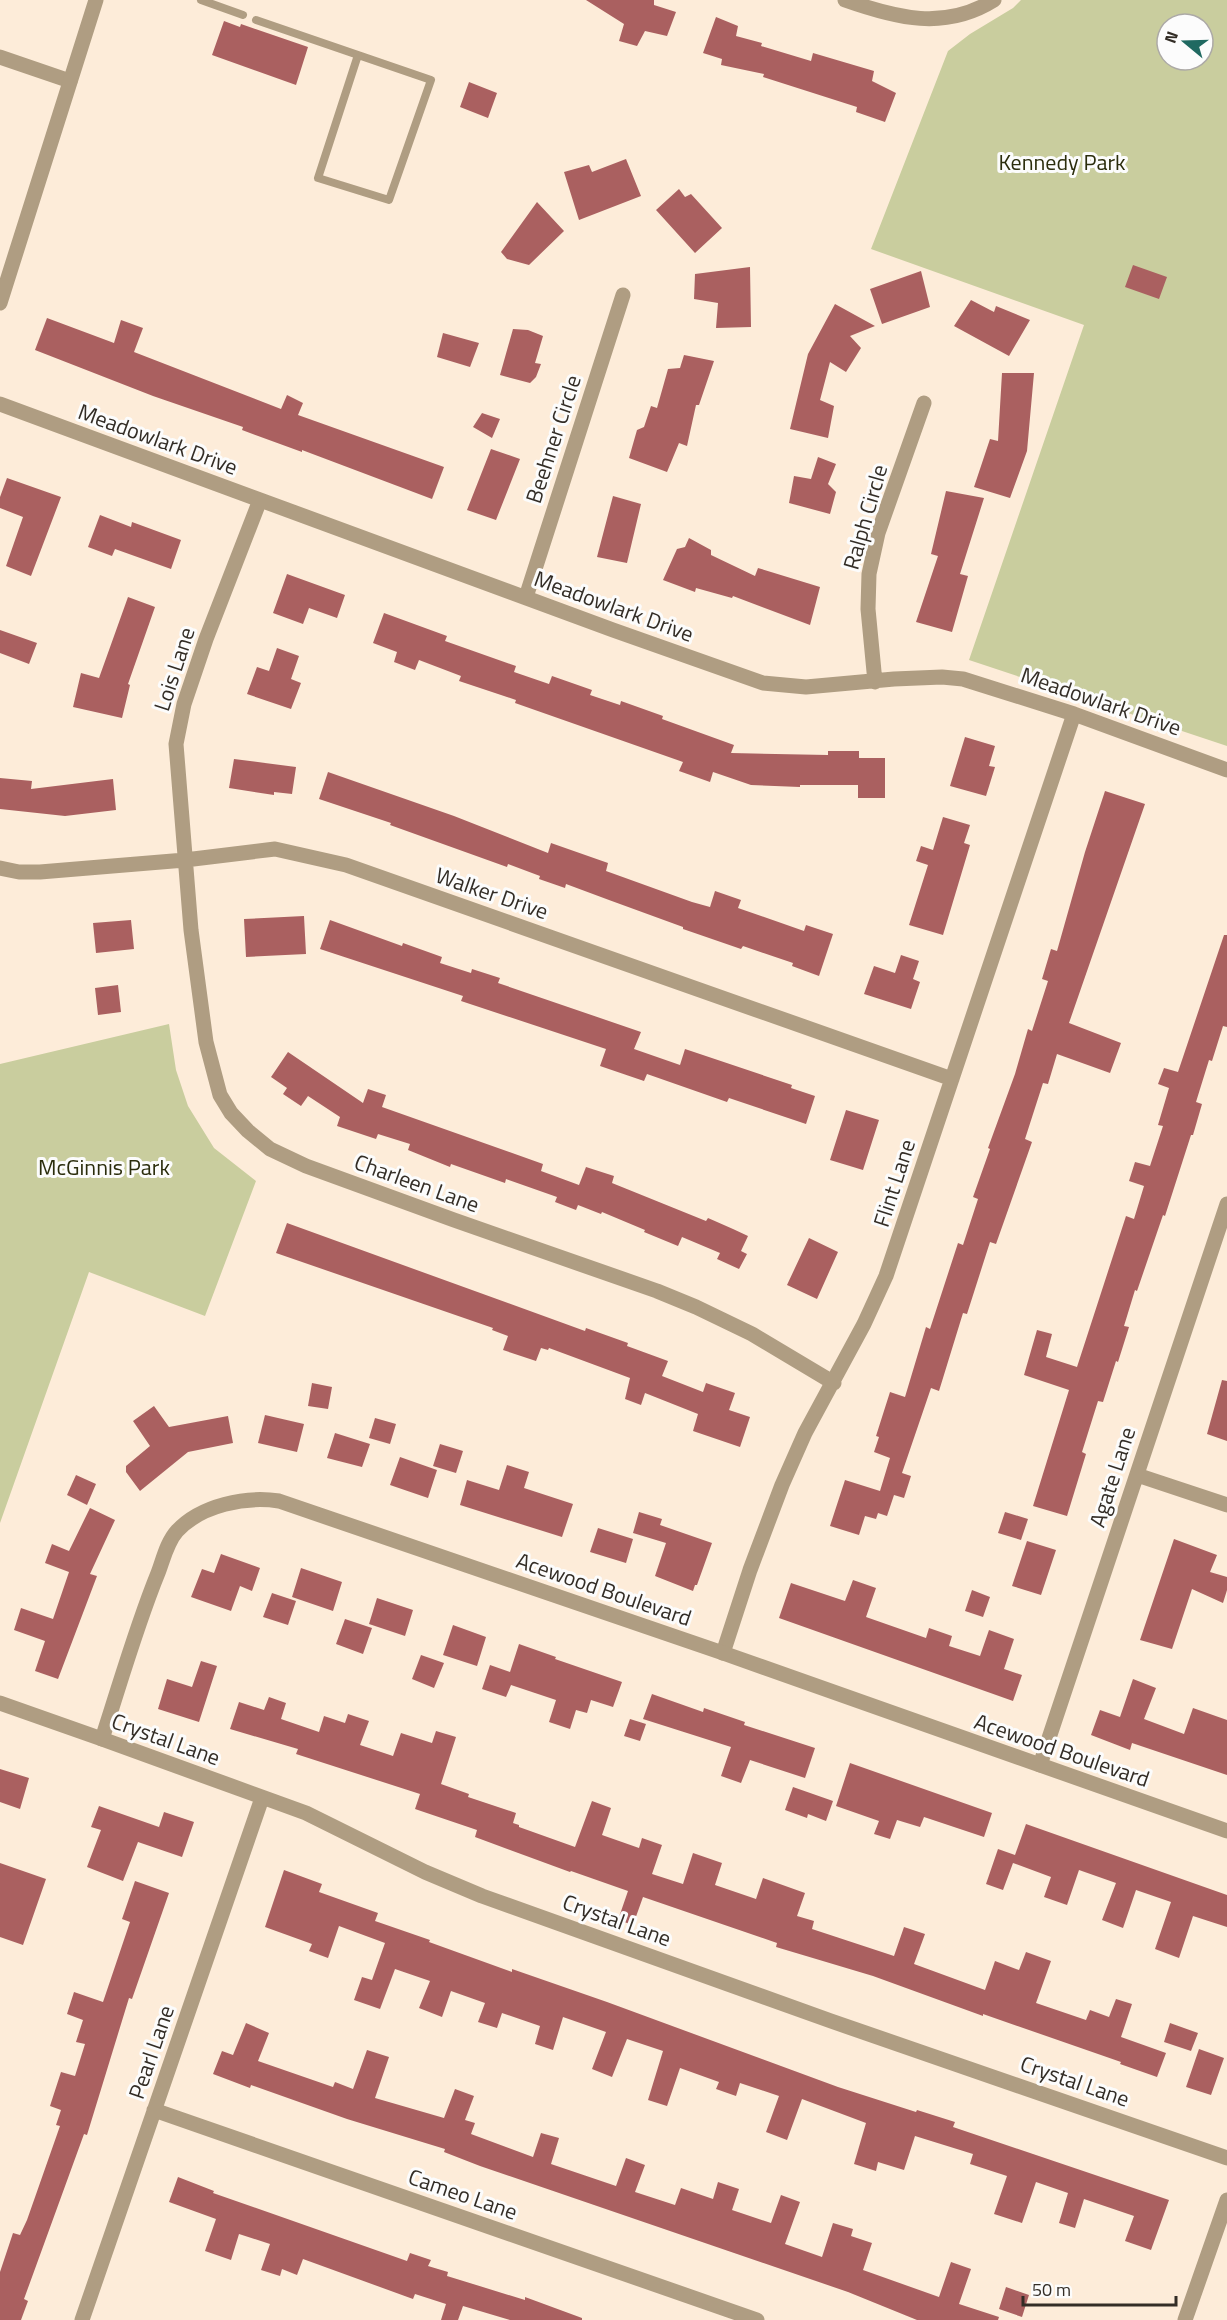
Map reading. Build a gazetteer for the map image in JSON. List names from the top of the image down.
{
  "streets": {
    "street": [
      "Meadowlark Drive",
      "Beehner Circle",
      "Ralph Circle",
      "Lois Lane",
      "Walker Drive",
      "Charleen Lane",
      "Flint Lane",
      "Agate Lane",
      "Acewood Boulevard",
      "Crystal Lane",
      "Pearl Lane",
      "Cameo Lane"
    ]
  },
  "crossings": [
    ["Meadowlark Drive", "Beehner Circle"],
    ["Meadowlark Drive", "Ralph Circle"],
    ["Meadowlark Drive", "Lois Lane"],
    ["Meadowlark Drive", "Flint Lane"],
    ["Lois Lane", "Walker Drive"],
    ["Lois Lane", "Charleen Lane"],
    ["Walker Drive", "Charleen Lane"],
    ["Walker Drive", "Flint Lane"],
    ["Charleen Lane", "Flint Lane"],
    ["Flint Lane", "Acewood Boulevard"],
    ["Agate Lane", "Acewood Boulevard"],
    ["Acewood Boulevard", "Crystal Lane"],
    ["Crystal Lane", "Pearl Lane"],
    ["Pearl Lane", "Cameo Lane"]
  ],
  "parks": ["Kennedy Park", "McGinnis Park"],
  "scale_bar": "50 m",
  "north": "left"
}
